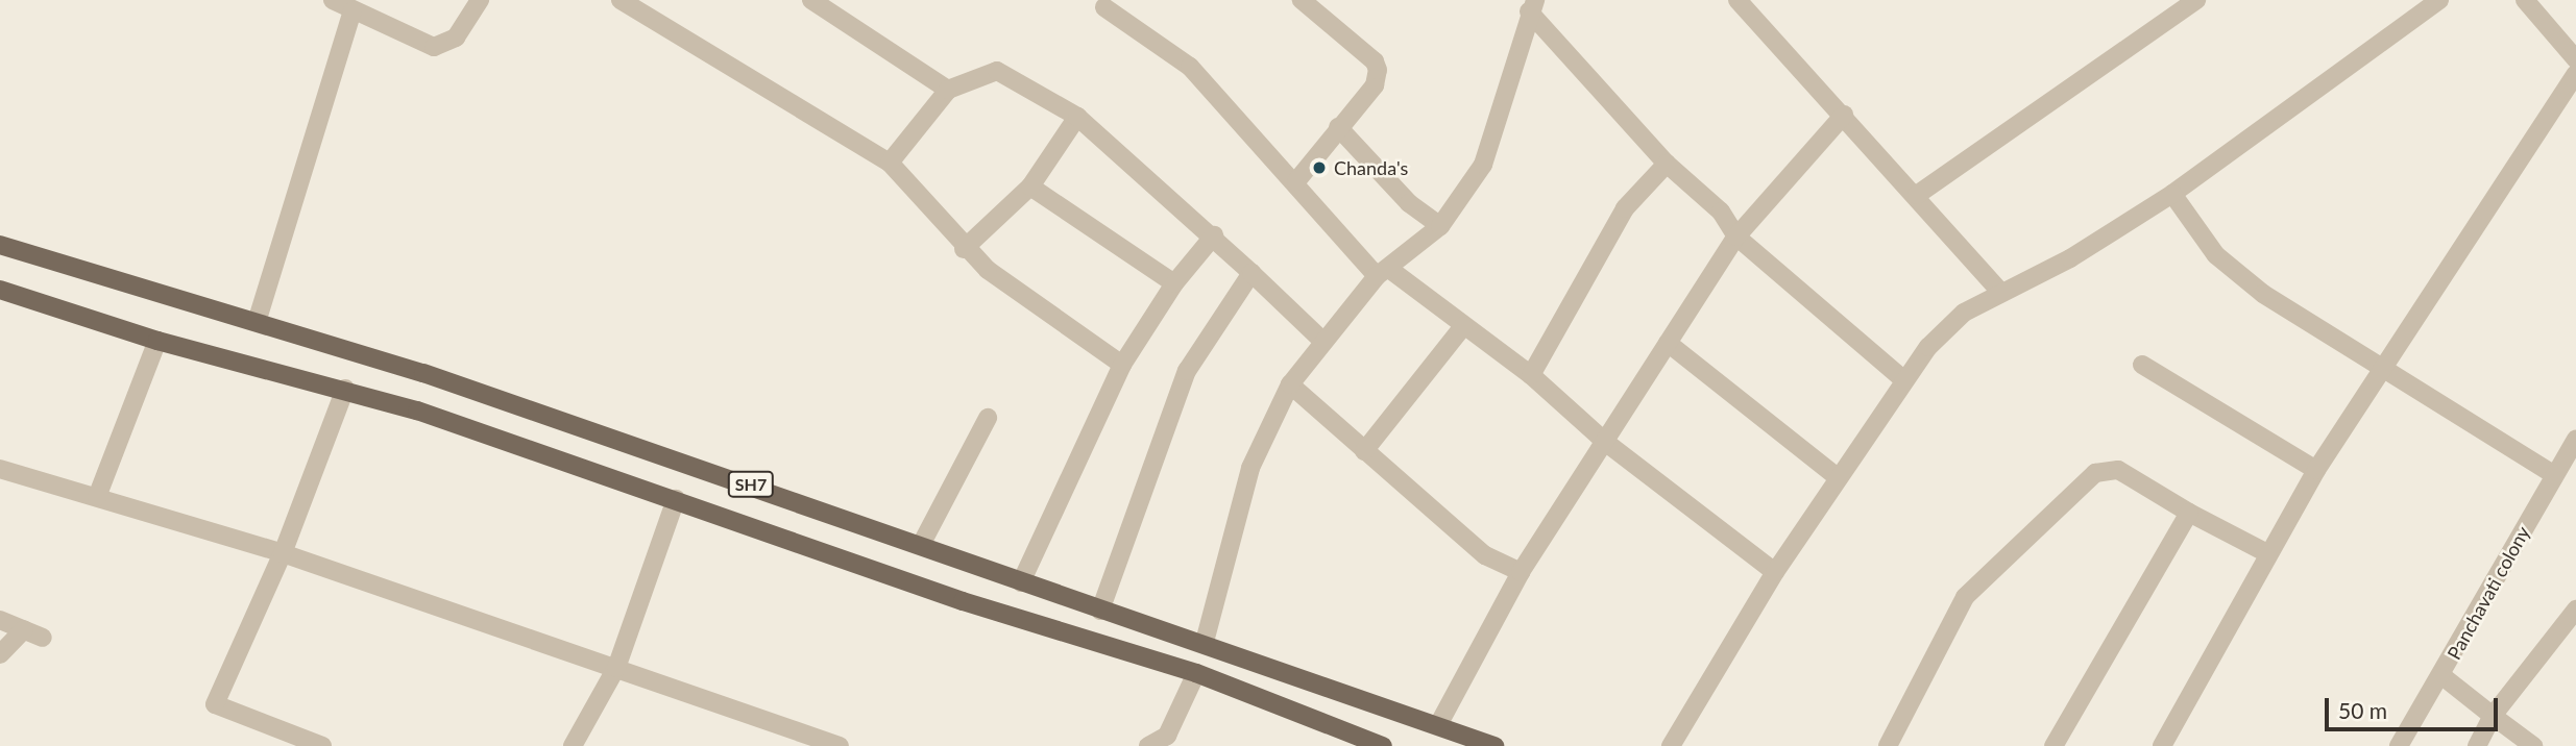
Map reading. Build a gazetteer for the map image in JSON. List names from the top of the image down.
{
  "streets": {
    "main road": ["SH7"],
    "street": ["Panchavati colony"]
  },
  "places": ["Chanda's"],
  "scale_bar": "50 m"
}
